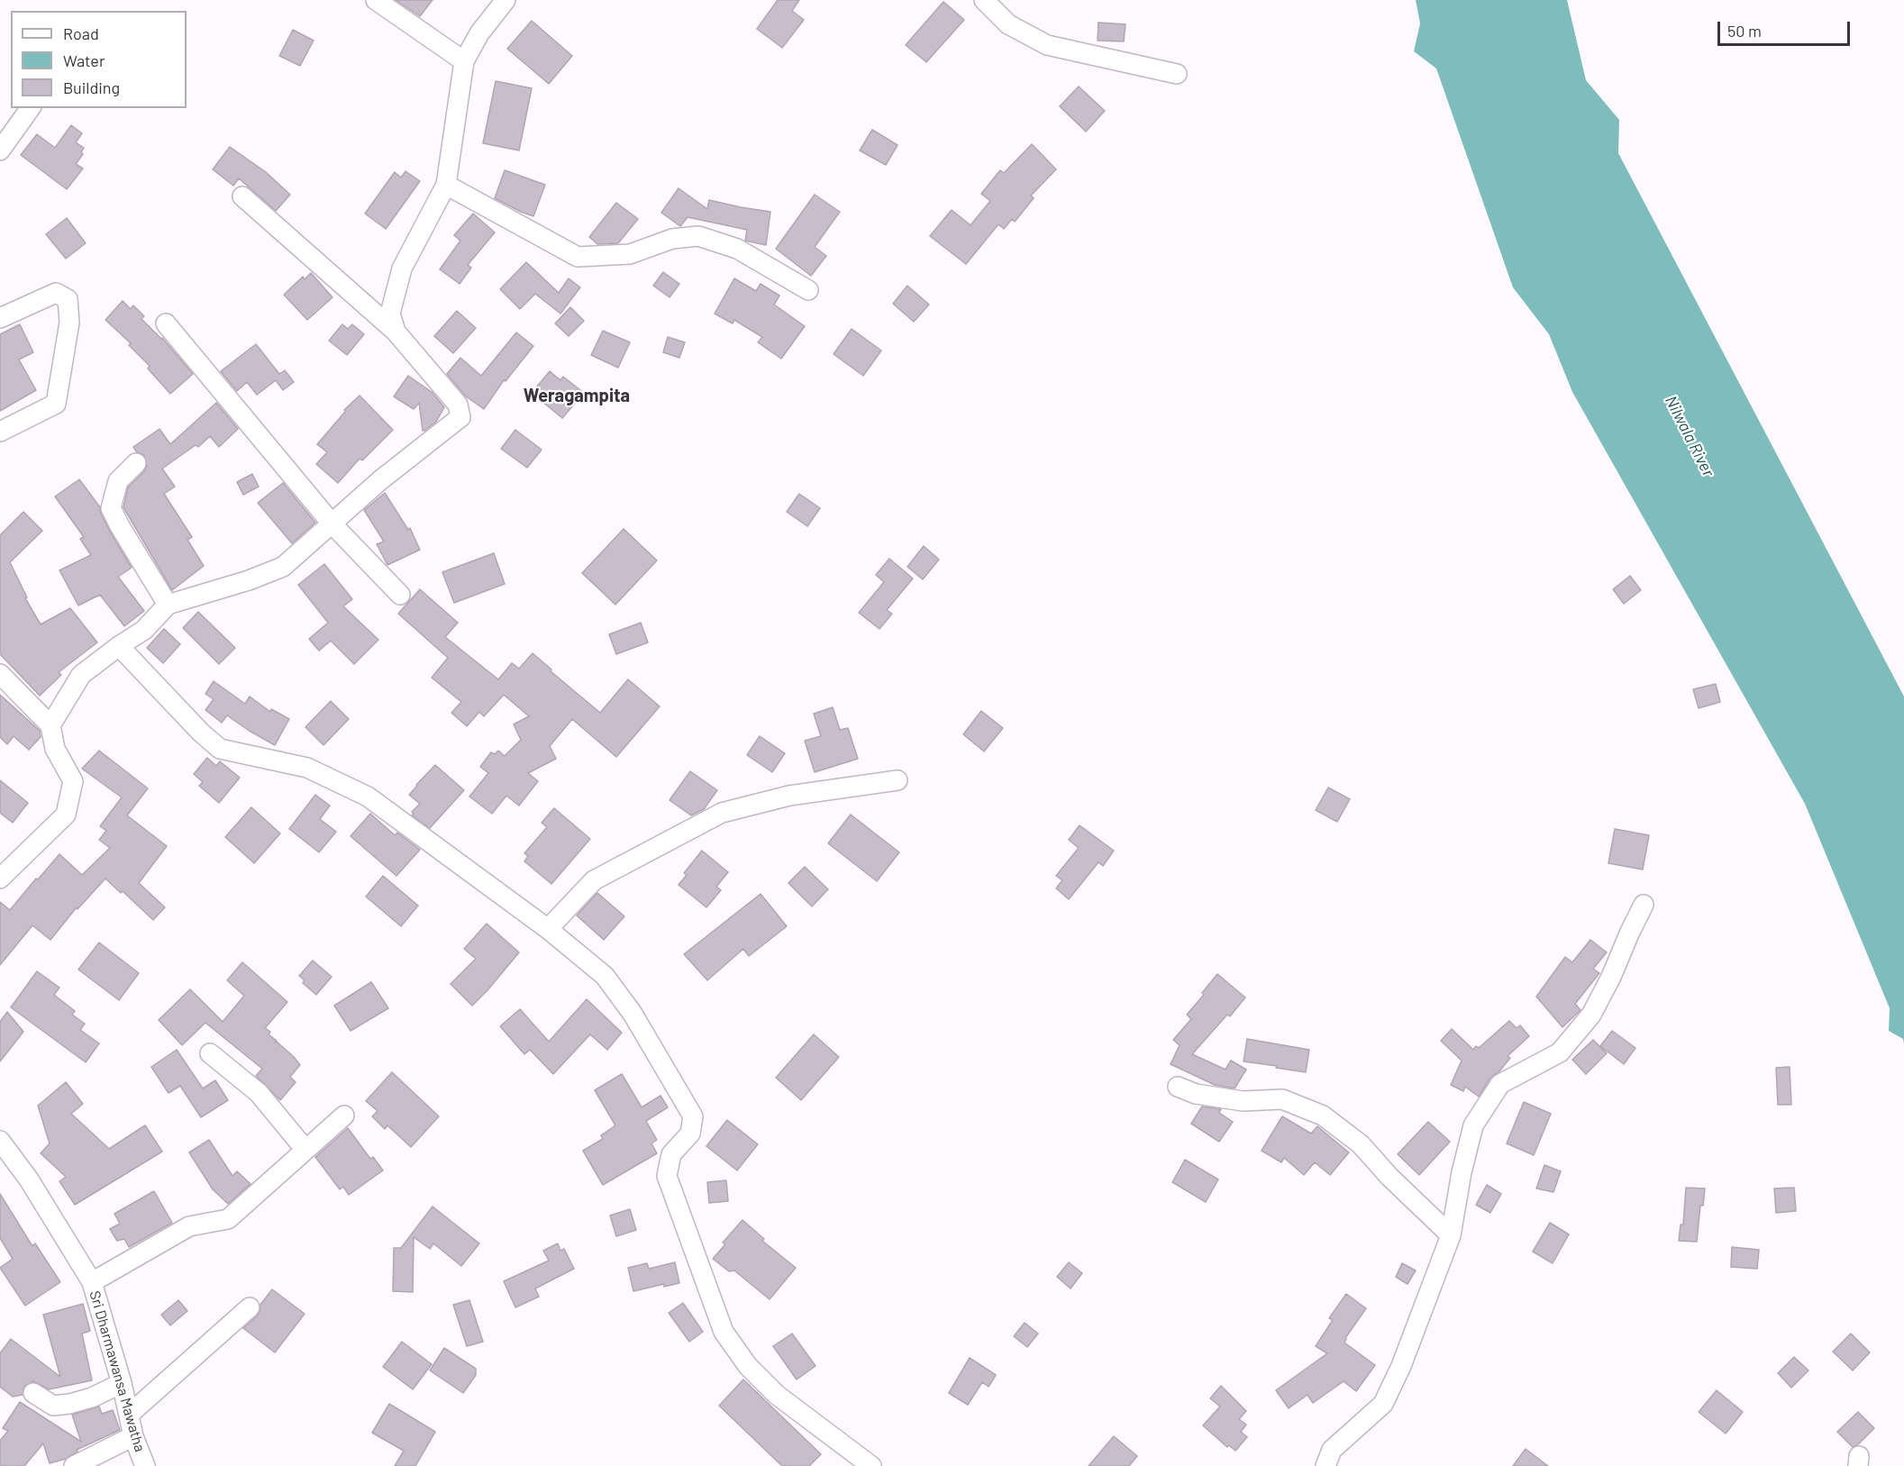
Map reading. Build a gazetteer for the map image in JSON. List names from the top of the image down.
{
  "streets": {
    "street": ["Sri Dharmawansa Mawatha"]
  },
  "districts": ["Weragampita"],
  "water": ["Nilwala River"],
  "legend": ["Road", "Water", "Building"],
  "scale_bar": "50 m"
}
